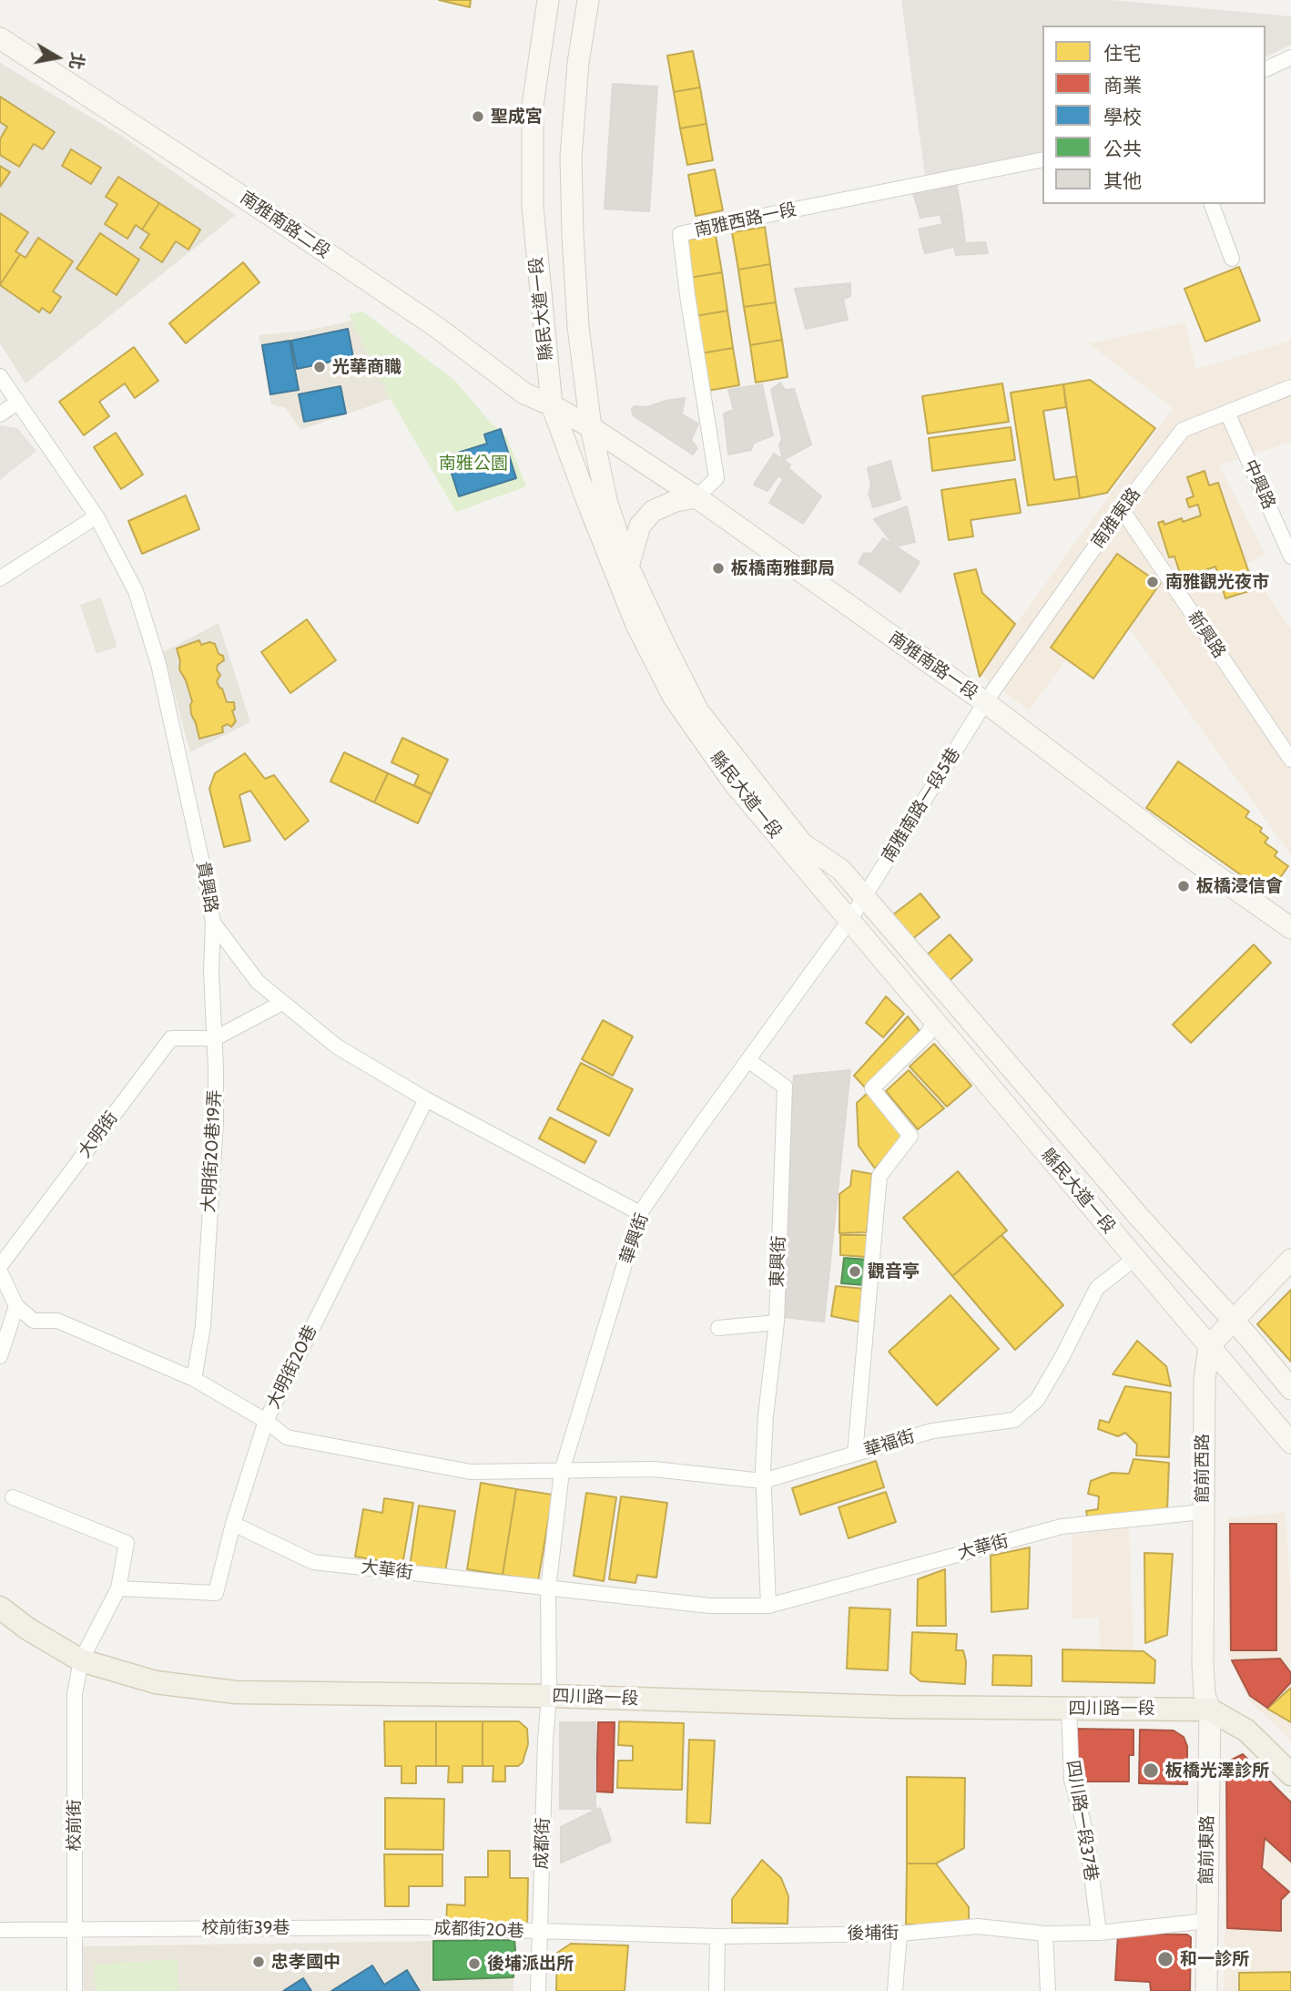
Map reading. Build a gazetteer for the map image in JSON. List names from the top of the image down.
{
  "streets": {
    "main road": [
      "南雅南路二段",
      "縣民大道一段",
      "南雅南路一段",
      "館前西路",
      "四川路一段",
      "館前東路"
    ],
    "street": [
      "南雅西路一段",
      "中興路",
      "南雅東路",
      "新興路",
      "南雅南路一段5巷",
      "貴興路",
      "大明街",
      "大明街20巷19弄",
      "華興街",
      "東興街",
      "大明街20巷",
      "華福街",
      "大華街",
      "四川路一段37巷",
      "校前街",
      "成都街",
      "校前街39巷",
      "成都街20巷",
      "後埔街"
    ]
  },
  "crossings": [
    ["南雅西路一段", "南雅南路一段"],
    ["南雅南路二段", "縣民大道一段"],
    ["南雅南路二段", "南雅南路一段"],
    ["縣民大道一段", "南雅南路一段"],
    ["縣民大道一段", "南雅南路一段5巷"],
    ["縣民大道一段", "華興街"],
    ["縣民大道一段", "華福街"],
    ["縣民大道一段", "館前西路"],
    ["中興路", "南雅東路"],
    ["南雅東路", "新興路"],
    ["南雅東路", "南雅南路一段"],
    ["南雅東路", "南雅南路一段5巷"],
    ["南雅南路一段", "南雅南路一段5巷"],
    ["南雅南路一段5巷", "華興街"],
    ["貴興路", "大明街20巷19弄"],
    ["貴興路", "華興街"],
    ["貴興路", "大明街20巷"],
    ["大明街", "大明街20巷19弄"],
    ["大明街20巷19弄", "大明街20巷"],
    ["華興街", "東興街"],
    ["華興街", "華福街"],
    ["華興街", "大華街"],
    ["東興街", "華福街"],
    ["大明街20巷", "華福街"],
    ["館前西路", "大華街"],
    ["館前西路", "四川路一段"],
    ["館前西路", "館前東路"],
    ["四川路一段", "四川路一段37巷"],
    ["四川路一段", "校前街"],
    ["四川路一段", "成都街"],
    ["四川路一段", "館前東路"],
    ["四川路一段37巷", "後埔街"],
    ["校前街", "校前街39巷"],
    ["成都街", "成都街20巷"],
    ["成都街", "後埔街"],
    ["館前東路", "後埔街"],
    ["校前街39巷", "成都街20巷"],
    ["成都街20巷", "後埔街"]
  ],
  "parks": ["南雅公園"],
  "places": [
    "聖成宮",
    "光華商職",
    "板橋南雅郵局",
    "南雅觀光夜市",
    "板橋浸信會",
    "觀音亭",
    "板橋光澤診所",
    "和一診所",
    "忠孝國中",
    "後埔派出所"
  ],
  "legend": [
    "住宅",
    "商業",
    "學校",
    "公共",
    "其他"
  ],
  "north": "right"
}
